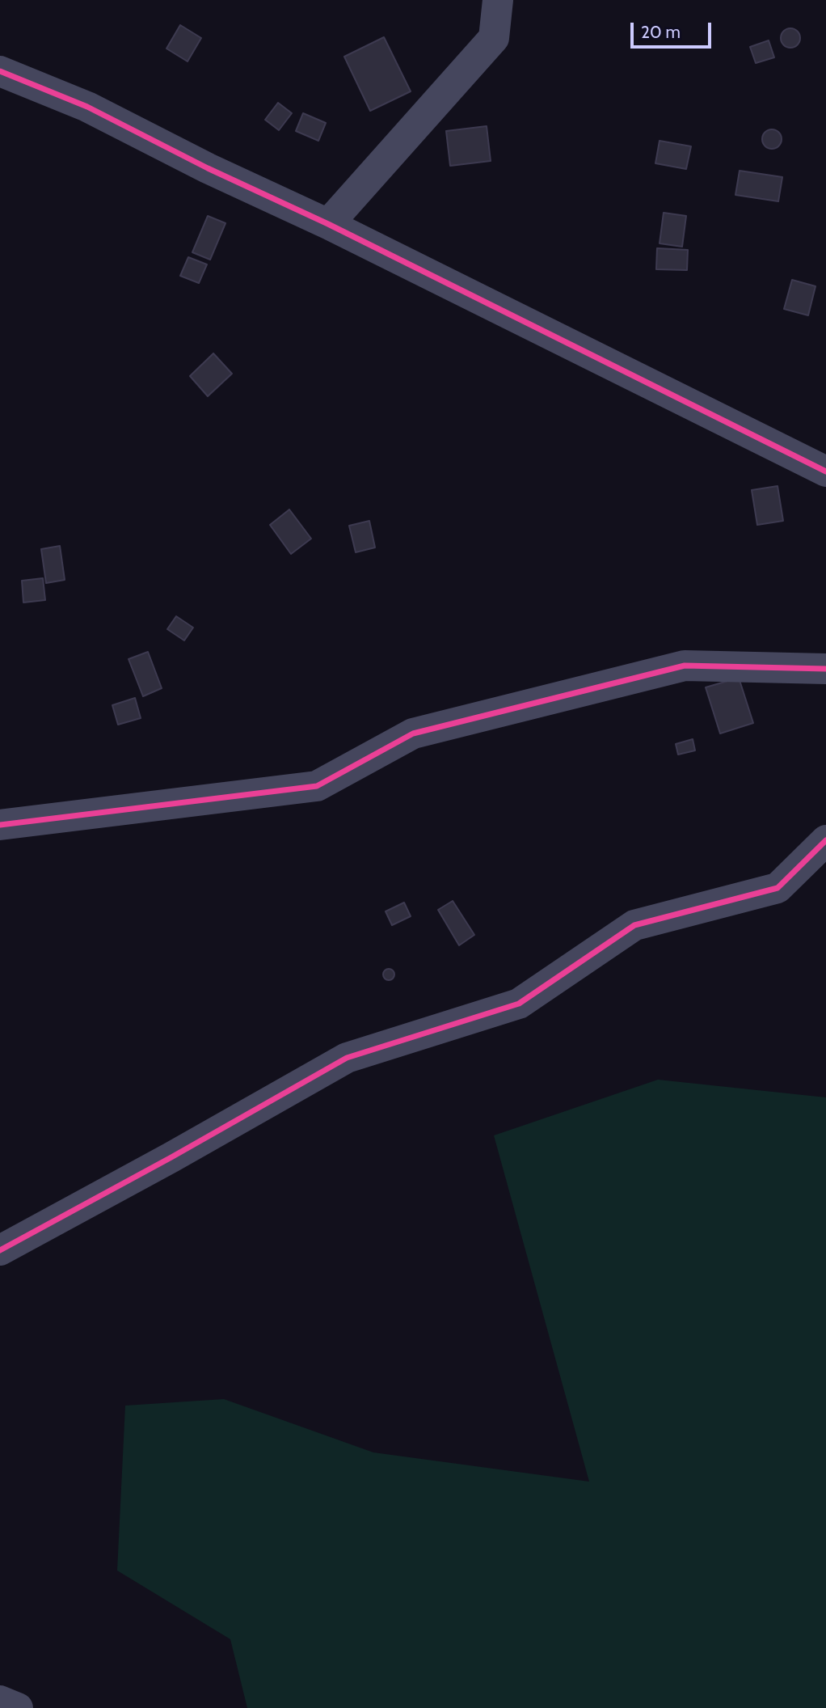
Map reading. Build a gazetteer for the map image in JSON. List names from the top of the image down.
{
  "scale_bar": "20 m"
}
